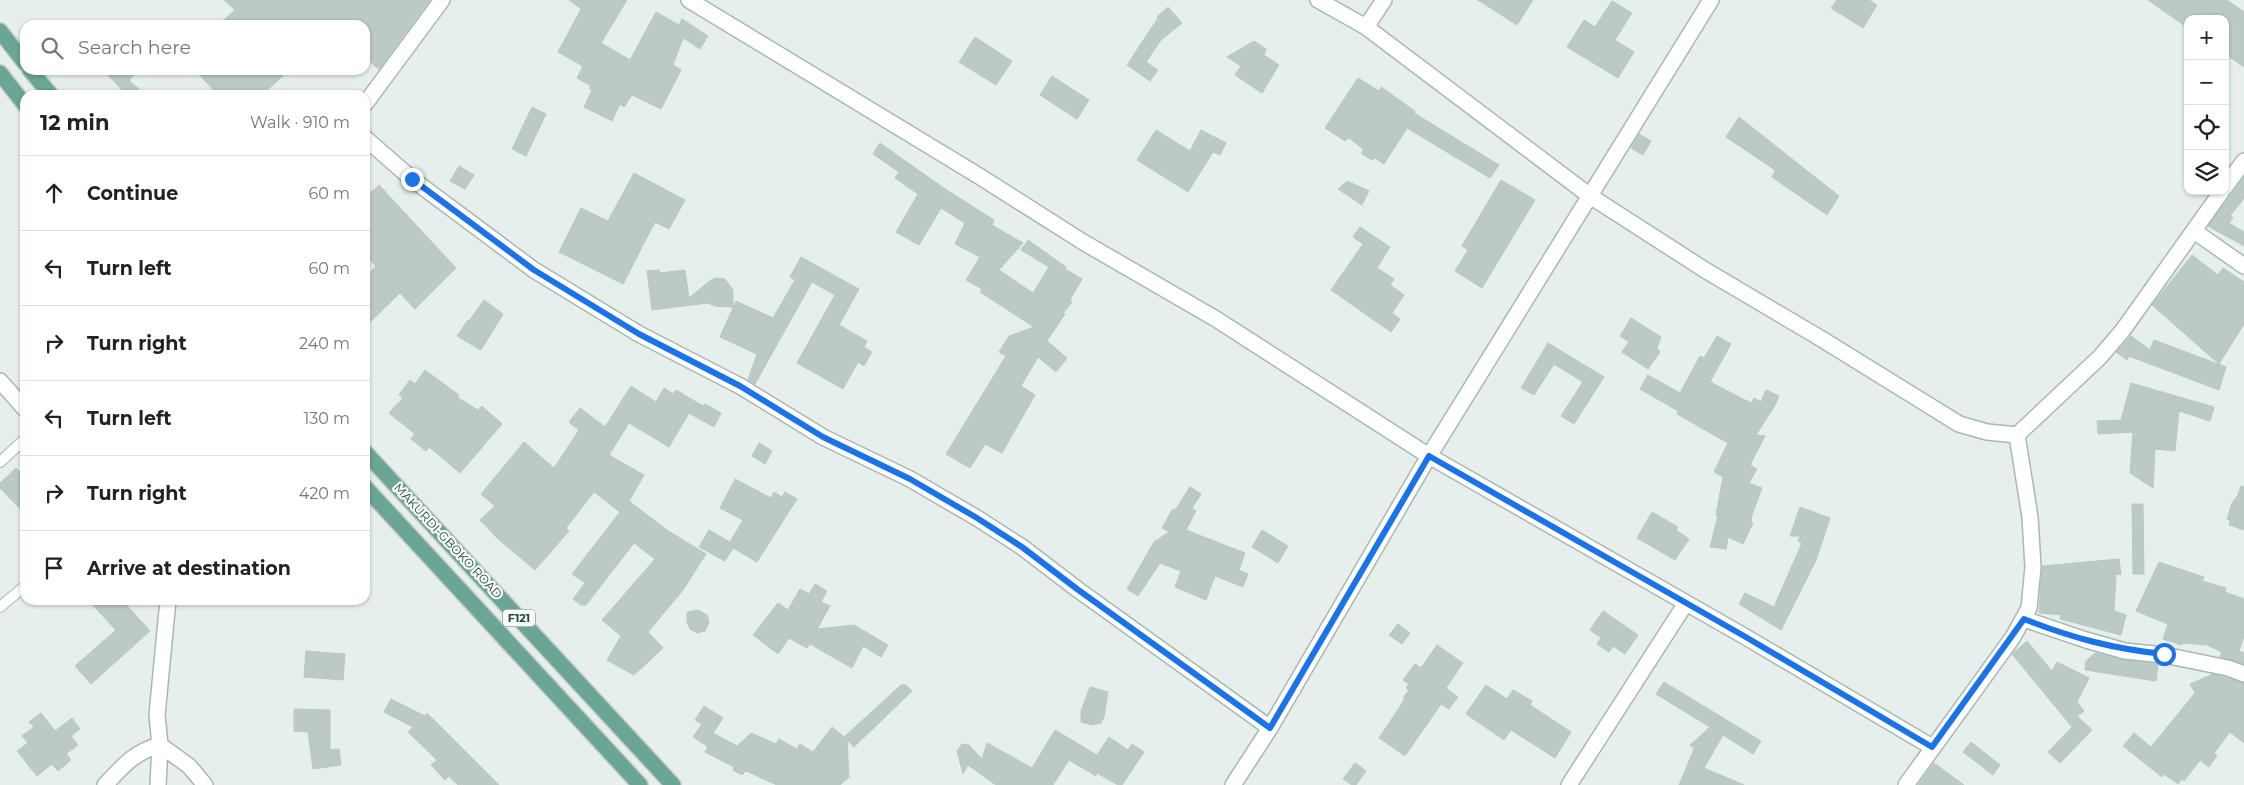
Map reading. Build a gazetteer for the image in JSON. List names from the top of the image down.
{
  "streets": {
    "main road": ["MAKURDI-GBOKO ROAD", "F121"]
  },
  "page": {
    "map_buttons": ["+", "−"],
    "search": "Search here",
    "heading": ["12 min", "Walk · 910 m"],
    "list": [
      ["Continue", "60 m"],
      ["Turn left", "60 m"],
      ["Turn right", "240 m"],
      ["Turn left", "130 m"],
      ["Turn right", "420 m"],
      "Arrive at destination"
    ]
  }
}
